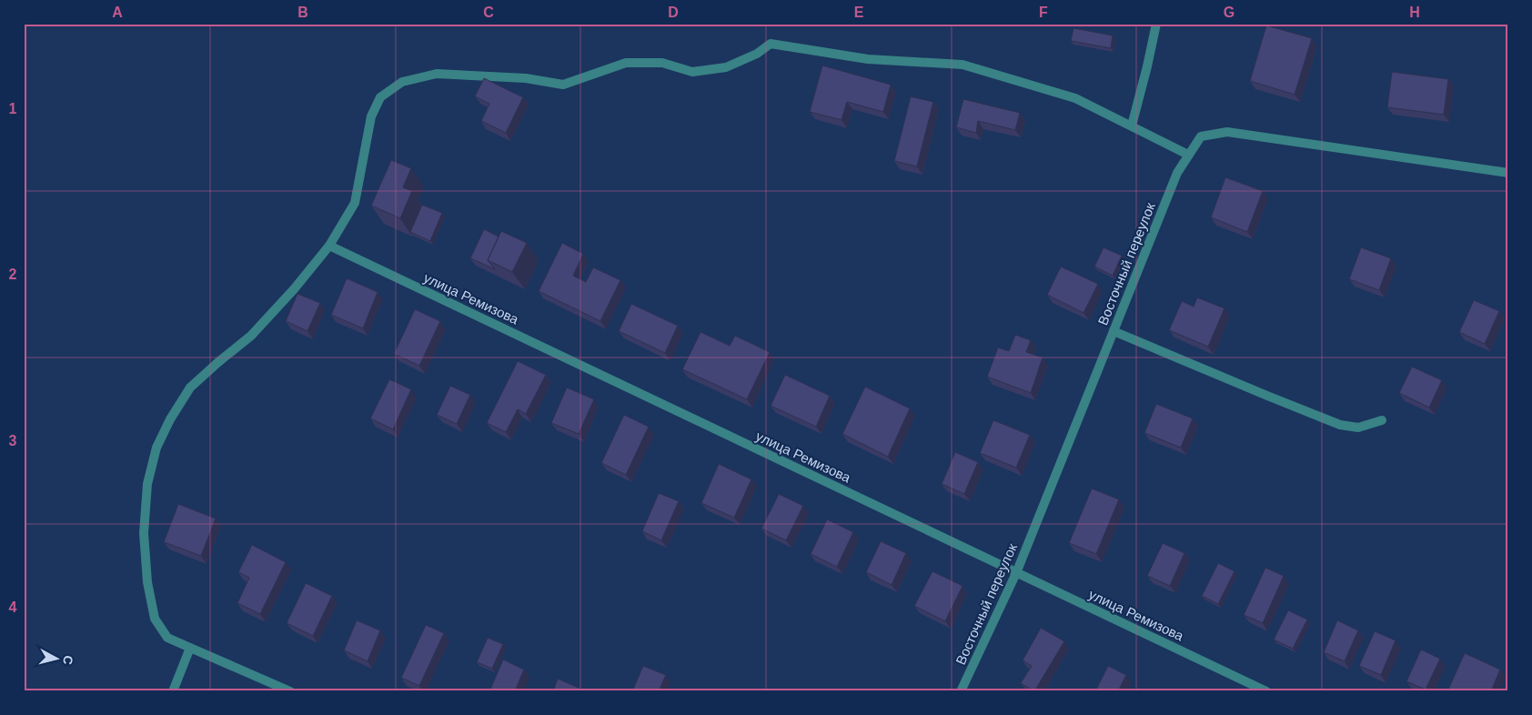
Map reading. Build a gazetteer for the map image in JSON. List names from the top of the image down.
{
  "streets": {
    "street": ["Восточный переулок", "улица Ремизова"]
  },
  "crossings": [
    ["Восточный переулок", "улица Ремизова"]
  ],
  "north": "right",
  "grid": {
    "columns": [
      "A",
      "B",
      "C",
      "D",
      "E",
      "F",
      "G",
      "H"
    ],
    "rows": [
      "1",
      "2",
      "3",
      "4"
    ]
  }
}
